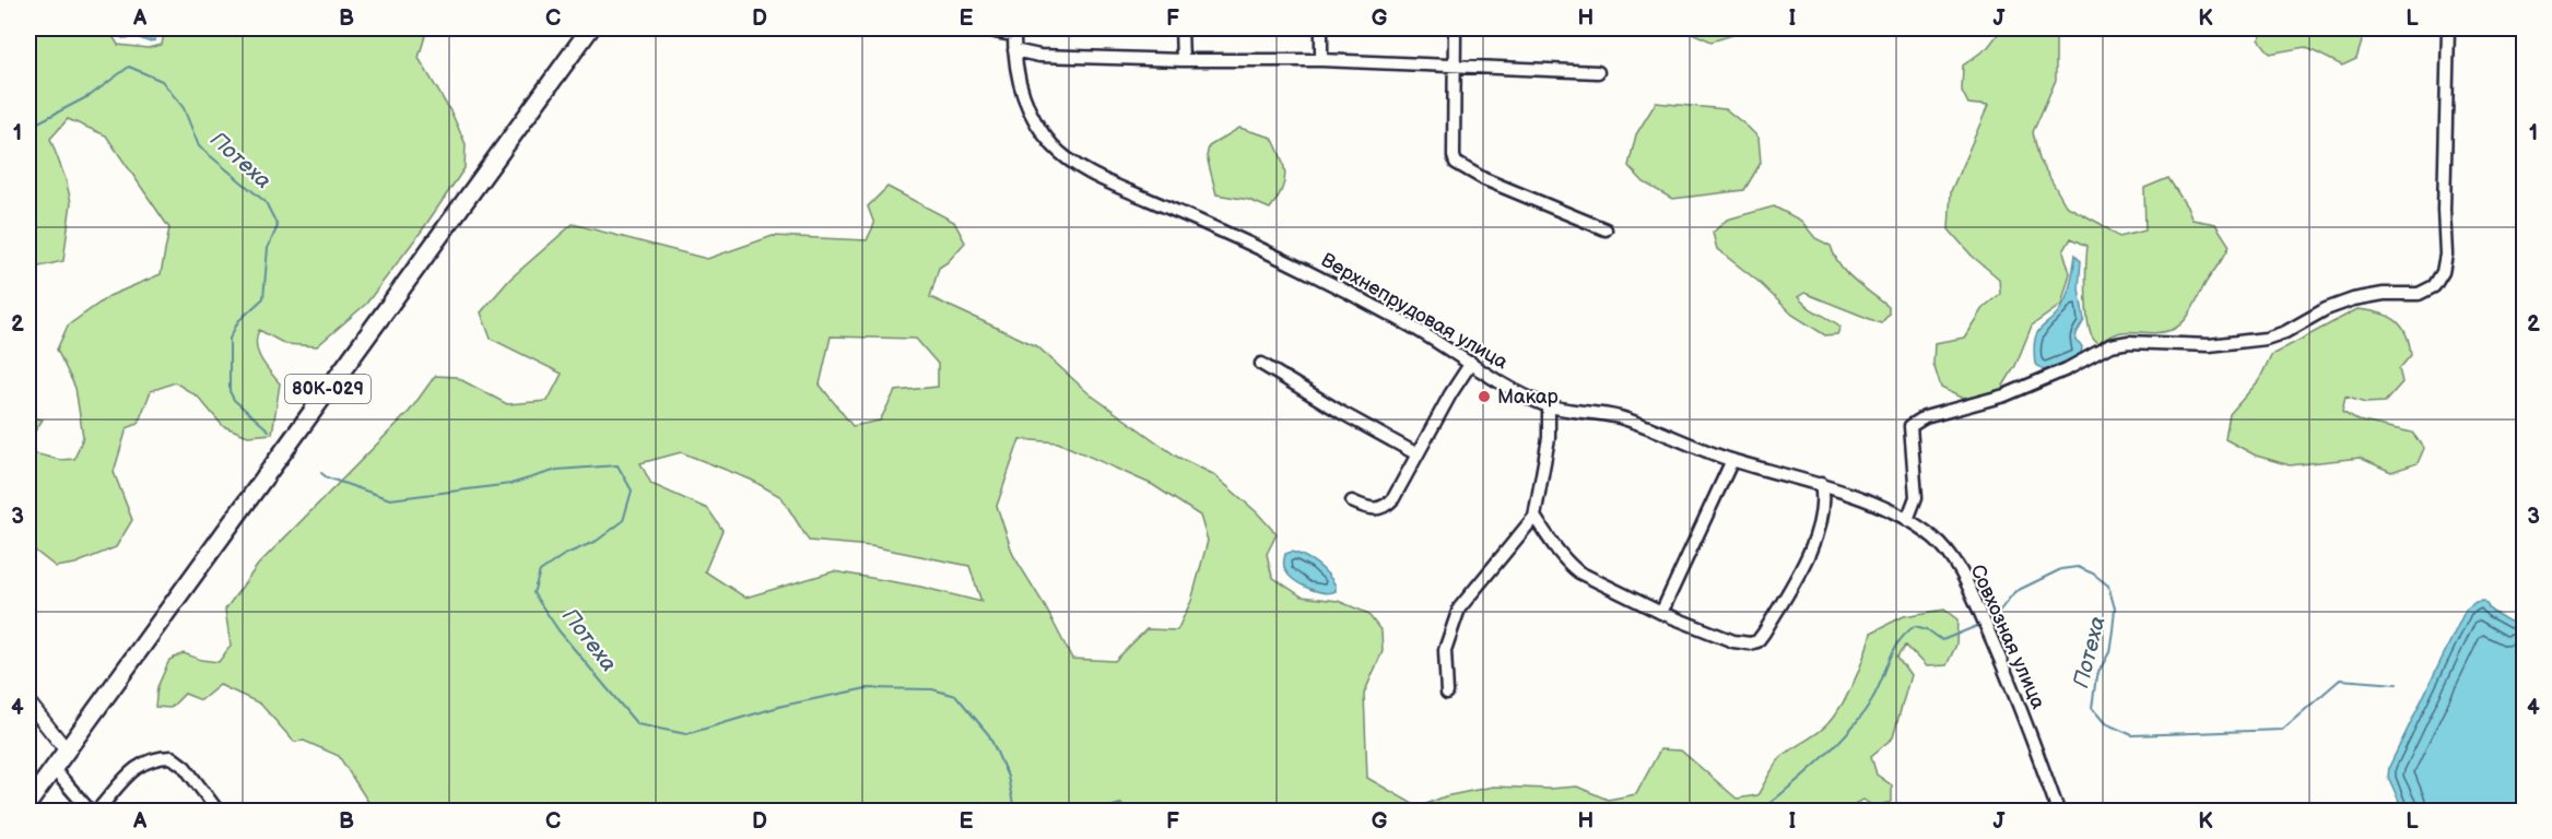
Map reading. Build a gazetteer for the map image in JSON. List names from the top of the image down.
{
  "streets": {
    "main road": ["80К-029"],
    "street": ["Верхнепрудовая улица", "Совхозная улица"]
  },
  "crossings": [
    ["Верхнепрудовая улица", "Совхозная улица"]
  ],
  "water": ["Потеха"],
  "places": ["Макар"],
  "grid": {
    "columns": [
      "A",
      "B",
      "C",
      "D",
      "E",
      "F",
      "G",
      "H",
      "I",
      "J",
      "K",
      "L"
    ],
    "rows": [
      "1",
      "2",
      "3",
      "4"
    ]
  }
}
